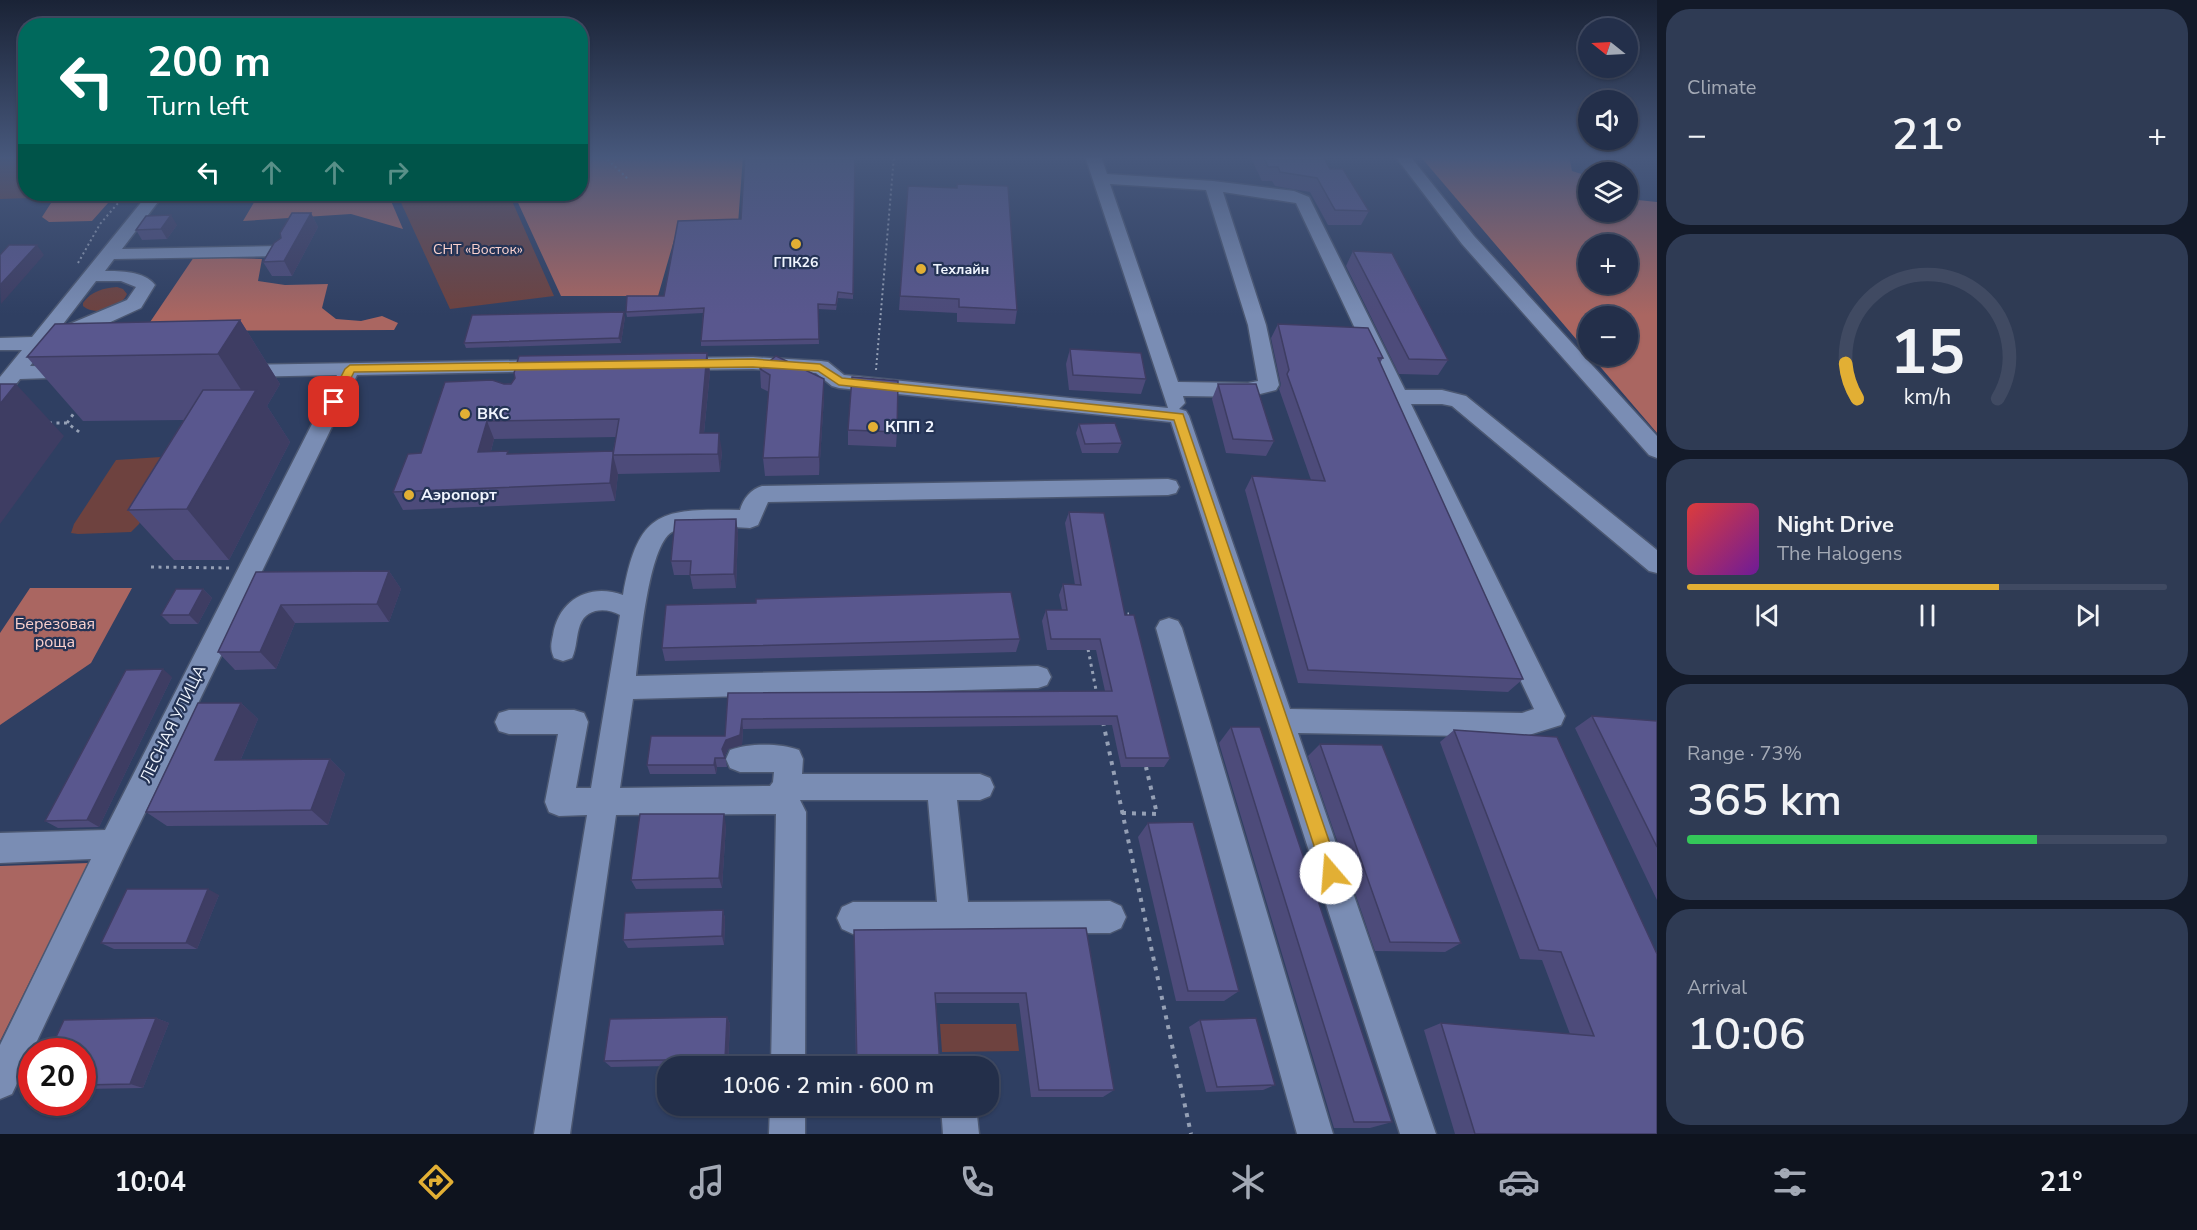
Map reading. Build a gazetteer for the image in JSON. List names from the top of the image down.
{
  "streets": {
    "street": ["ЛЕСНАЯ УЛИЦА"]
  },
  "parks": ["СНТ «Восток»", "Березовая роща"],
  "places": [
    "ГПК26",
    "Техлайн",
    "ВКС",
    "КПП 2",
    "Аэропорт"
  ],
  "north": "left",
  "page": {
    "tile": [
      "Climate",
      ["Range · 73%", "365 km"],
      ["Arrival", "10:06"]
    ],
    "map_buttons": ["+", "−"],
    "turn": ["200 m", "Turn left"],
    "heat": ["−", "21°", "+"],
    "song": ["Night Drive", "The Halogens"],
    "limit": "20",
    "trip": "10:06 · 2 min · 600 m",
    "tabs": ["10:04", "21°"],
    "gauge": ["15", "km/h"]
  }
}
